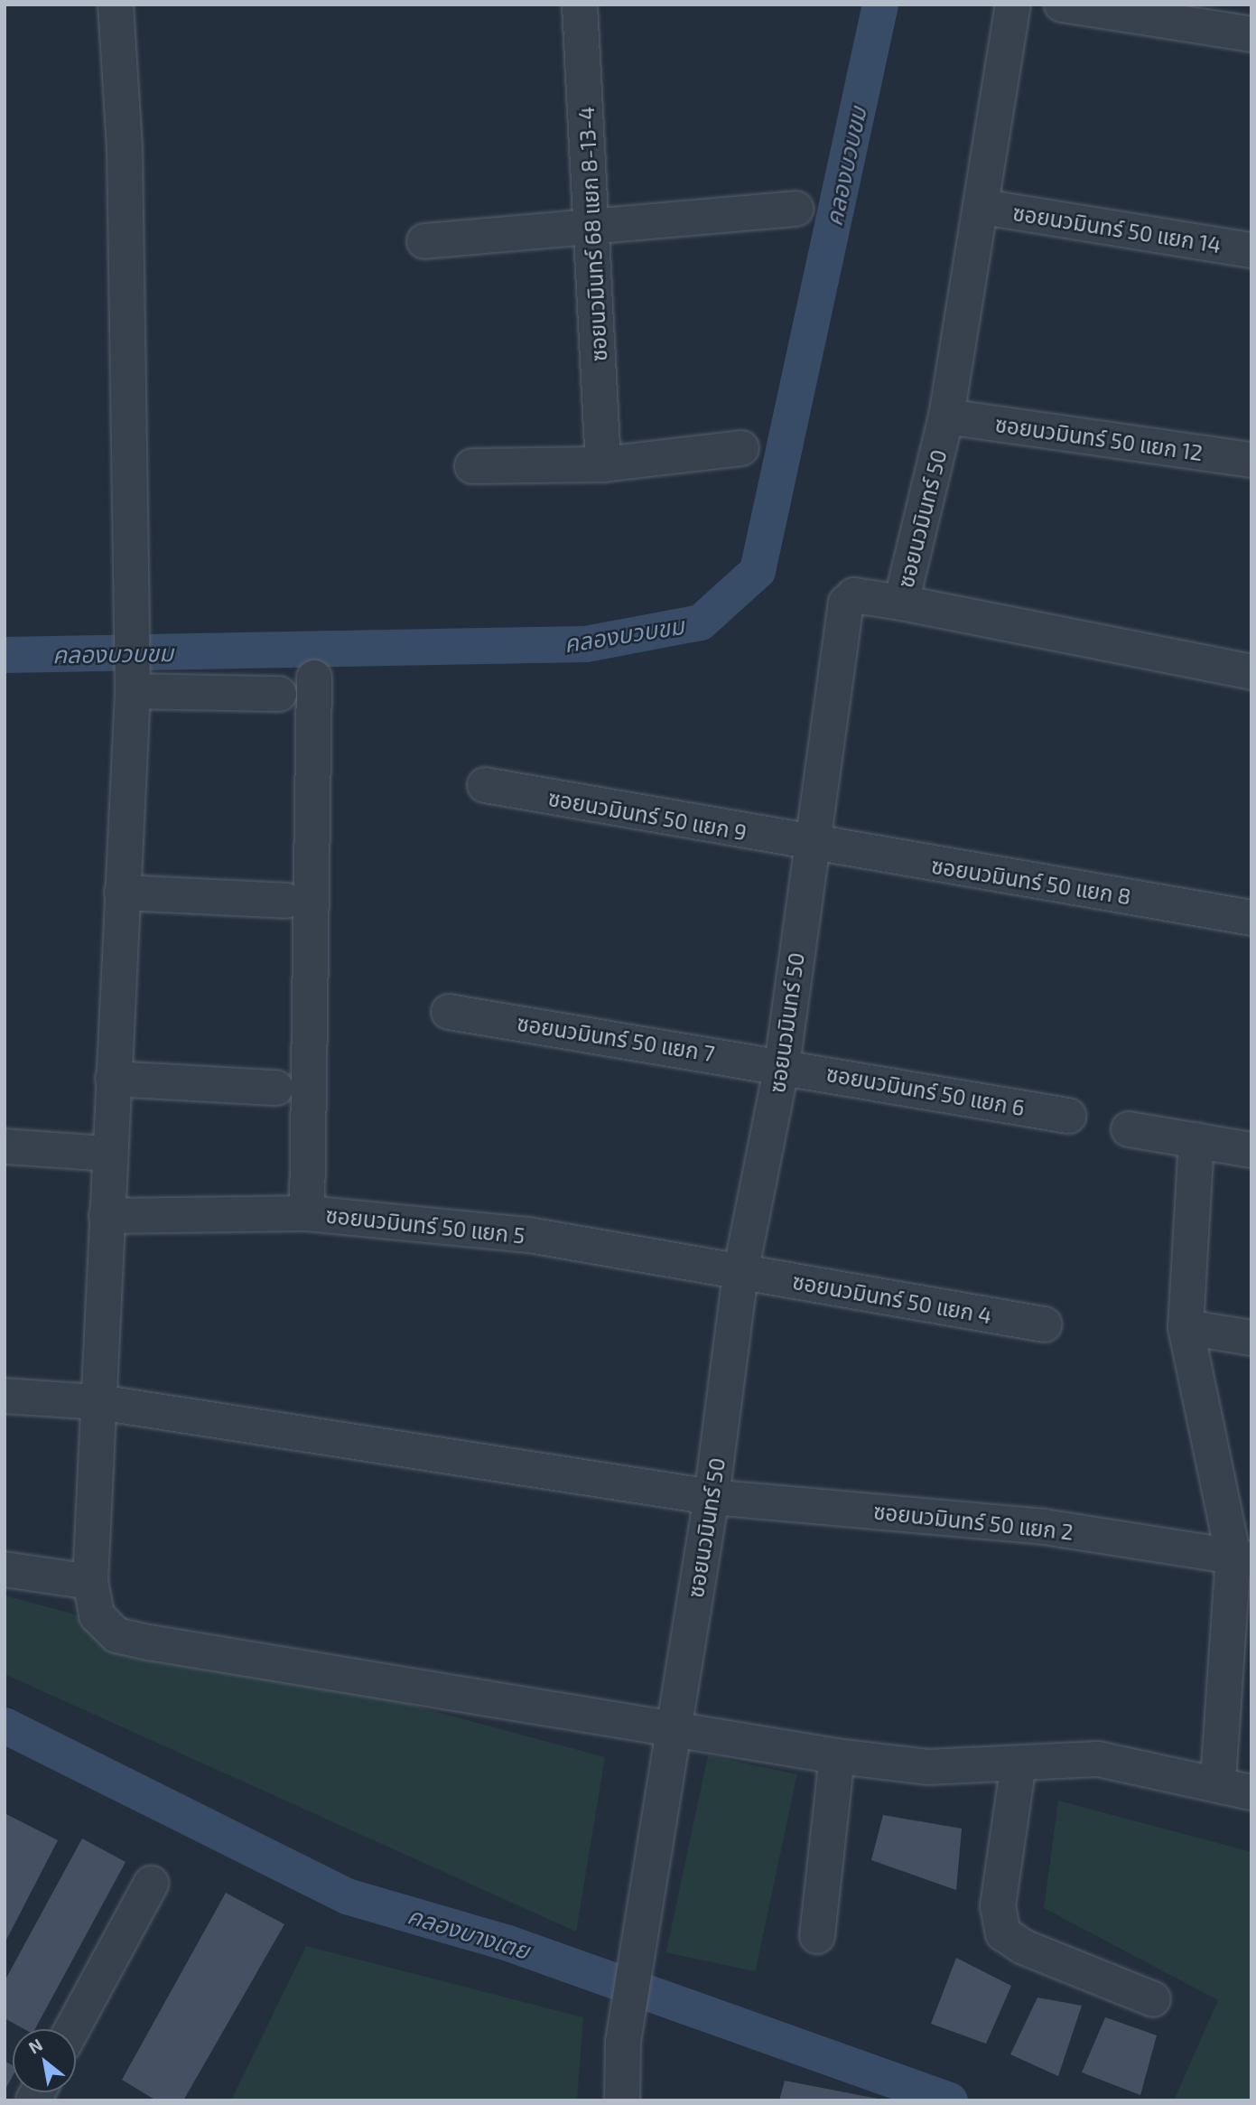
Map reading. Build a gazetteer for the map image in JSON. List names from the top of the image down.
{
  "streets": {
    "street": [
      "ซอยนวมินทร์ 50 แยก 14",
      "ซอยนวมินทร์ 68 แยก 8-13-4",
      "ซอยนวมินทร์ 50 แยก 12",
      "ซอยนวมินทร์ 50",
      "ซอยนวมินทร์ 50 แยก 9",
      "ซอยนวมินทร์ 50 แยก 8",
      "ซอยนวมินทร์ 50 แยก 7",
      "ซอยนวมินทร์ 50 แยก 6",
      "ซอยนวมินทร์ 50 แยก 5",
      "ซอยนวมินทร์ 50 แยก 4",
      "ซอยนวมินทร์ 50 แยก 2"
    ]
  },
  "crossings": [
    ["ซอยนวมินทร์ 50 แยก 14", "ซอยนวมินทร์ 50"],
    ["ซอยนวมินทร์ 50 แยก 12", "ซอยนวมินทร์ 50"],
    ["ซอยนวมินทร์ 50", "ซอยนวมินทร์ 50 แยก 9"],
    ["ซอยนวมินทร์ 50", "ซอยนวมินทร์ 50 แยก 8"],
    ["ซอยนวมินทร์ 50", "ซอยนวมินทร์ 50 แยก 7"],
    ["ซอยนวมินทร์ 50", "ซอยนวมินทร์ 50 แยก 6"],
    ["ซอยนวมินทร์ 50", "ซอยนวมินทร์ 50 แยก 5"],
    ["ซอยนวมินทร์ 50", "ซอยนวมินทร์ 50 แยก 4"],
    ["ซอยนวมินทร์ 50", "ซอยนวมินทร์ 50 แยก 2"],
    ["ซอยนวมินทร์ 50 แยก 9", "ซอยนวมินทร์ 50 แยก 8"],
    ["ซอยนวมินทร์ 50 แยก 7", "ซอยนวมินทร์ 50 แยก 6"],
    ["ซอยนวมินทร์ 50 แยก 5", "ซอยนวมินทร์ 50 แยก 4"]
  ],
  "water": ["คลองบวบขม", "คลองบางเตย"],
  "north": "top left"
}
